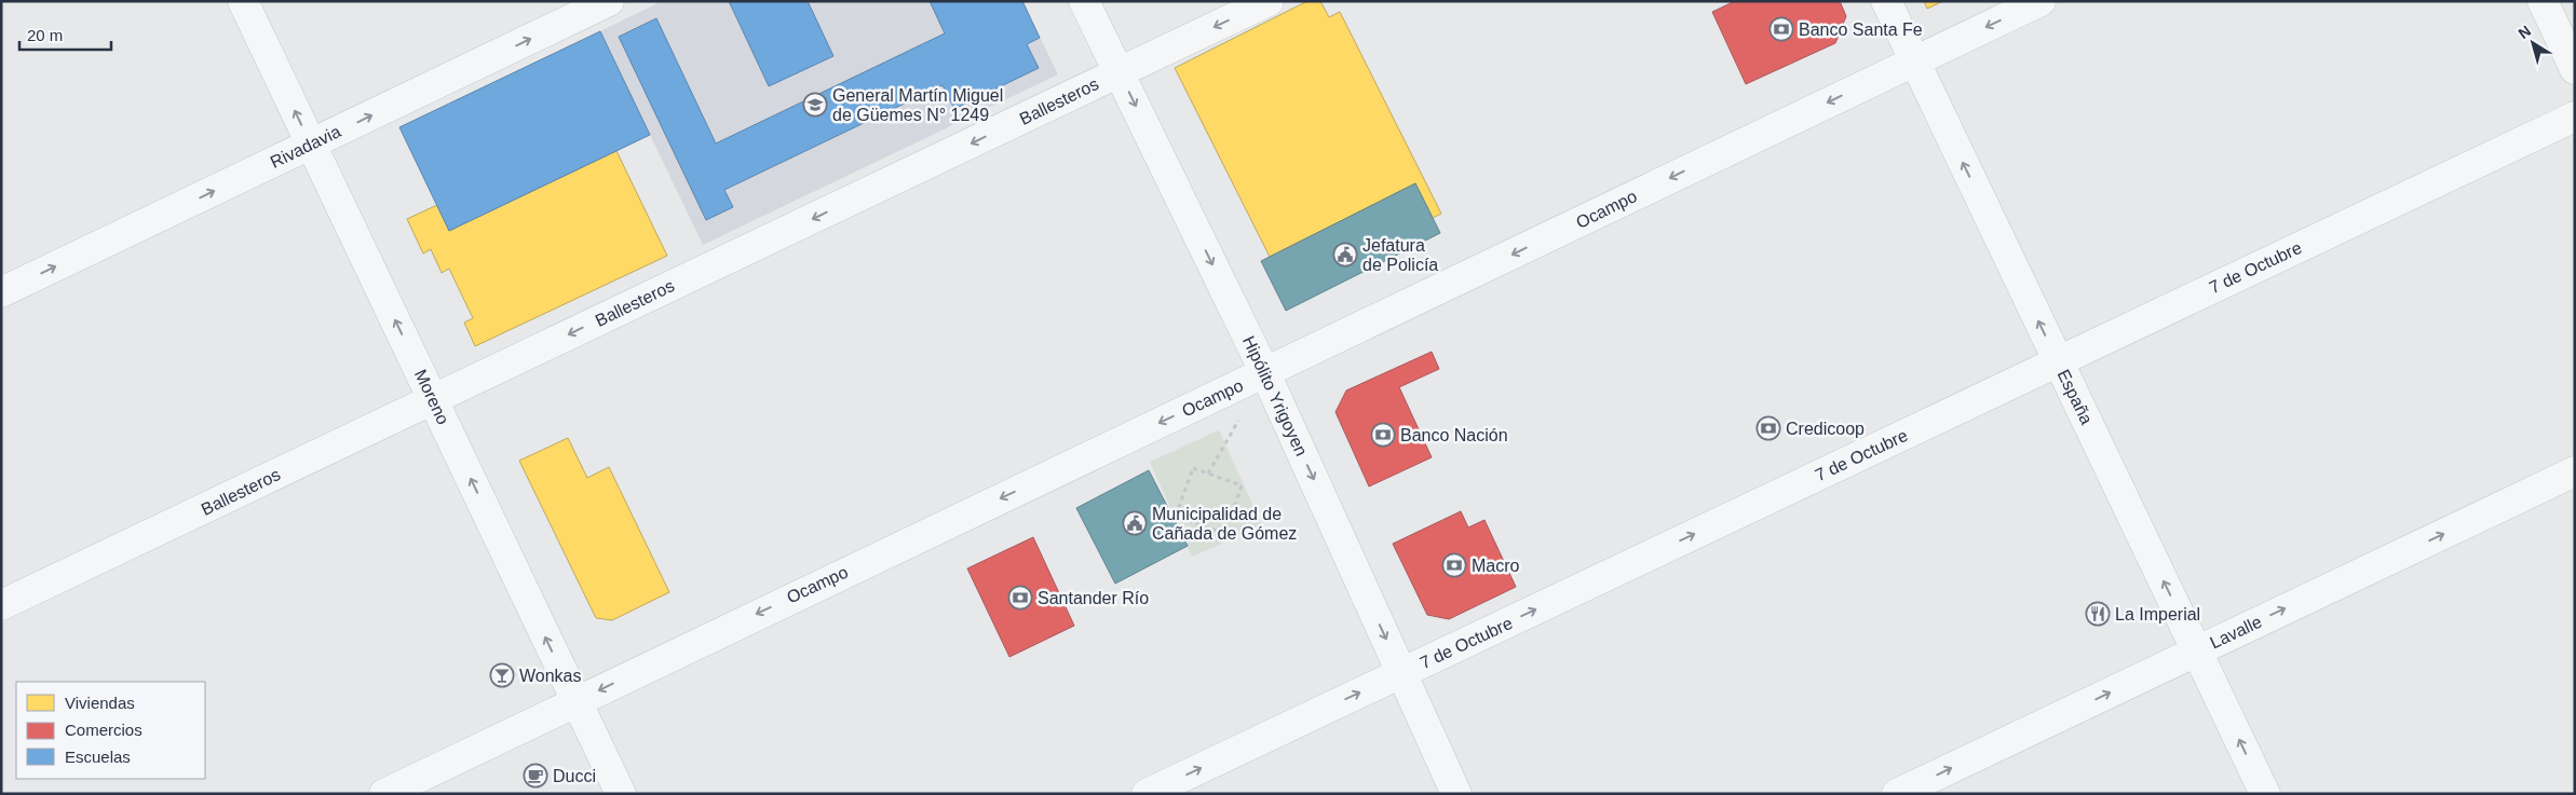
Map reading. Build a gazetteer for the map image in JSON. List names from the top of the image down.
{
  "streets": {
    "street": [
      "Ballesteros",
      "Rivadavia",
      "Ocampo",
      "7 de Octubre",
      "Hipólito Yrigoyen",
      "Moreno",
      "España",
      "Lavalle"
    ]
  },
  "crossings": [
    ["Ballesteros", "Hipólito Yrigoyen"],
    ["Ballesteros", "Moreno"],
    ["Rivadavia", "Moreno"],
    ["Ocampo", "Hipólito Yrigoyen"],
    ["Ocampo", "Moreno"],
    ["Ocampo", "España"],
    ["7 de Octubre", "Hipólito Yrigoyen"],
    ["7 de Octubre", "España"],
    ["España", "Lavalle"]
  ],
  "one_way": [
    "Ballesteros",
    "Rivadavia",
    "Ocampo",
    "7 de Octubre",
    "Hipólito Yrigoyen",
    "Moreno",
    "España",
    "Lavalle"
  ],
  "places": {
    "bank": [
      "Banco Santa Fe",
      "Credicoop",
      "Banco Nación",
      "Macro",
      "Santander Río"
    ],
    "school or university": ["General Martín Miguel de Güemes N° 1249"],
    "public building": ["Jefatura de Policía", "Municipalidad de Cañada de Gómez"],
    "restaurant": ["La Imperial"],
    "bar": ["Wonkas"],
    "cafe": ["Ducci"]
  },
  "legend": ["Viviendas", "Comercios", "Escuelas"],
  "scale_bar": "20 m",
  "north": "top left"
}
